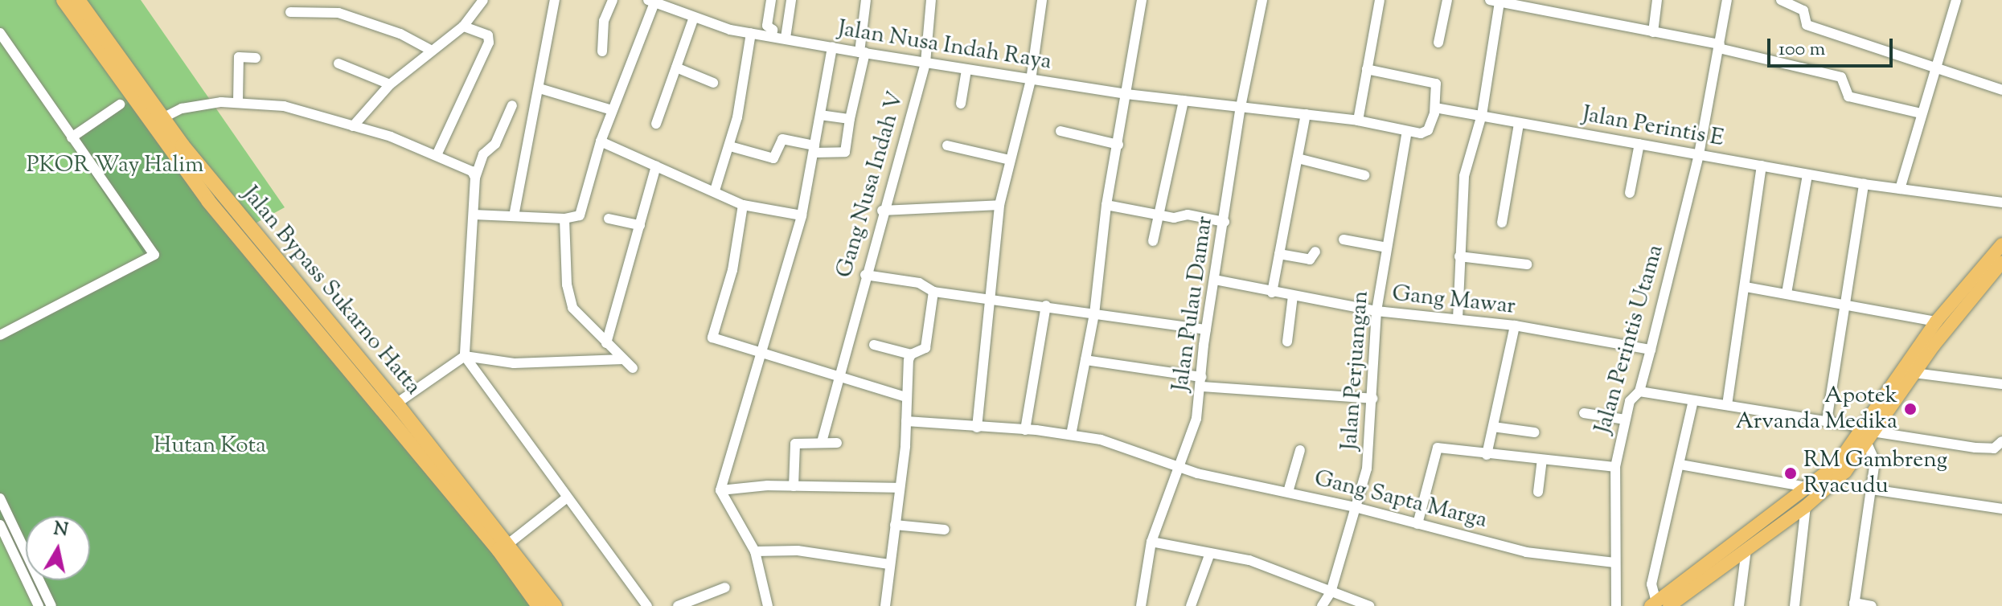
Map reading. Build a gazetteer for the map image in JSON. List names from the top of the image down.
{
  "streets": {
    "highway": ["Jalan Bypass Sukarno Hatta"],
    "street": [
      "Jalan Nusa Indah Raya",
      "Jalan Perintis E",
      "Gang Nusa Indah V",
      "Gang Mawar",
      "Jalan Pulau Damar",
      "Jalan Perintis Utama",
      "Jalan Perjuangan",
      "Gang Sapta Marga"
    ]
  },
  "crossings": [
    ["Jalan Nusa Indah Raya", "Jalan Perintis E"],
    ["Jalan Nusa Indah Raya", "Gang Nusa Indah V"],
    ["Jalan Nusa Indah Raya", "Jalan Pulau Damar"],
    ["Jalan Nusa Indah Raya", "Jalan Perjuangan"],
    ["Jalan Perintis E", "Jalan Perintis Utama"],
    ["Gang Mawar", "Jalan Pulau Damar"],
    ["Gang Mawar", "Jalan Perintis Utama"],
    ["Gang Mawar", "Jalan Perjuangan"],
    ["Jalan Pulau Damar", "Gang Sapta Marga"],
    ["Jalan Perintis Utama", "Gang Sapta Marga"],
    ["Jalan Perjuangan", "Gang Sapta Marga"]
  ],
  "parks": ["PKOR Way Halim", "Hutan Kota"],
  "places": ["Apotek Arvanda Medika", "RM Gambreng Ryacudu"],
  "scale_bar": "100 m",
  "north": "top"
}
